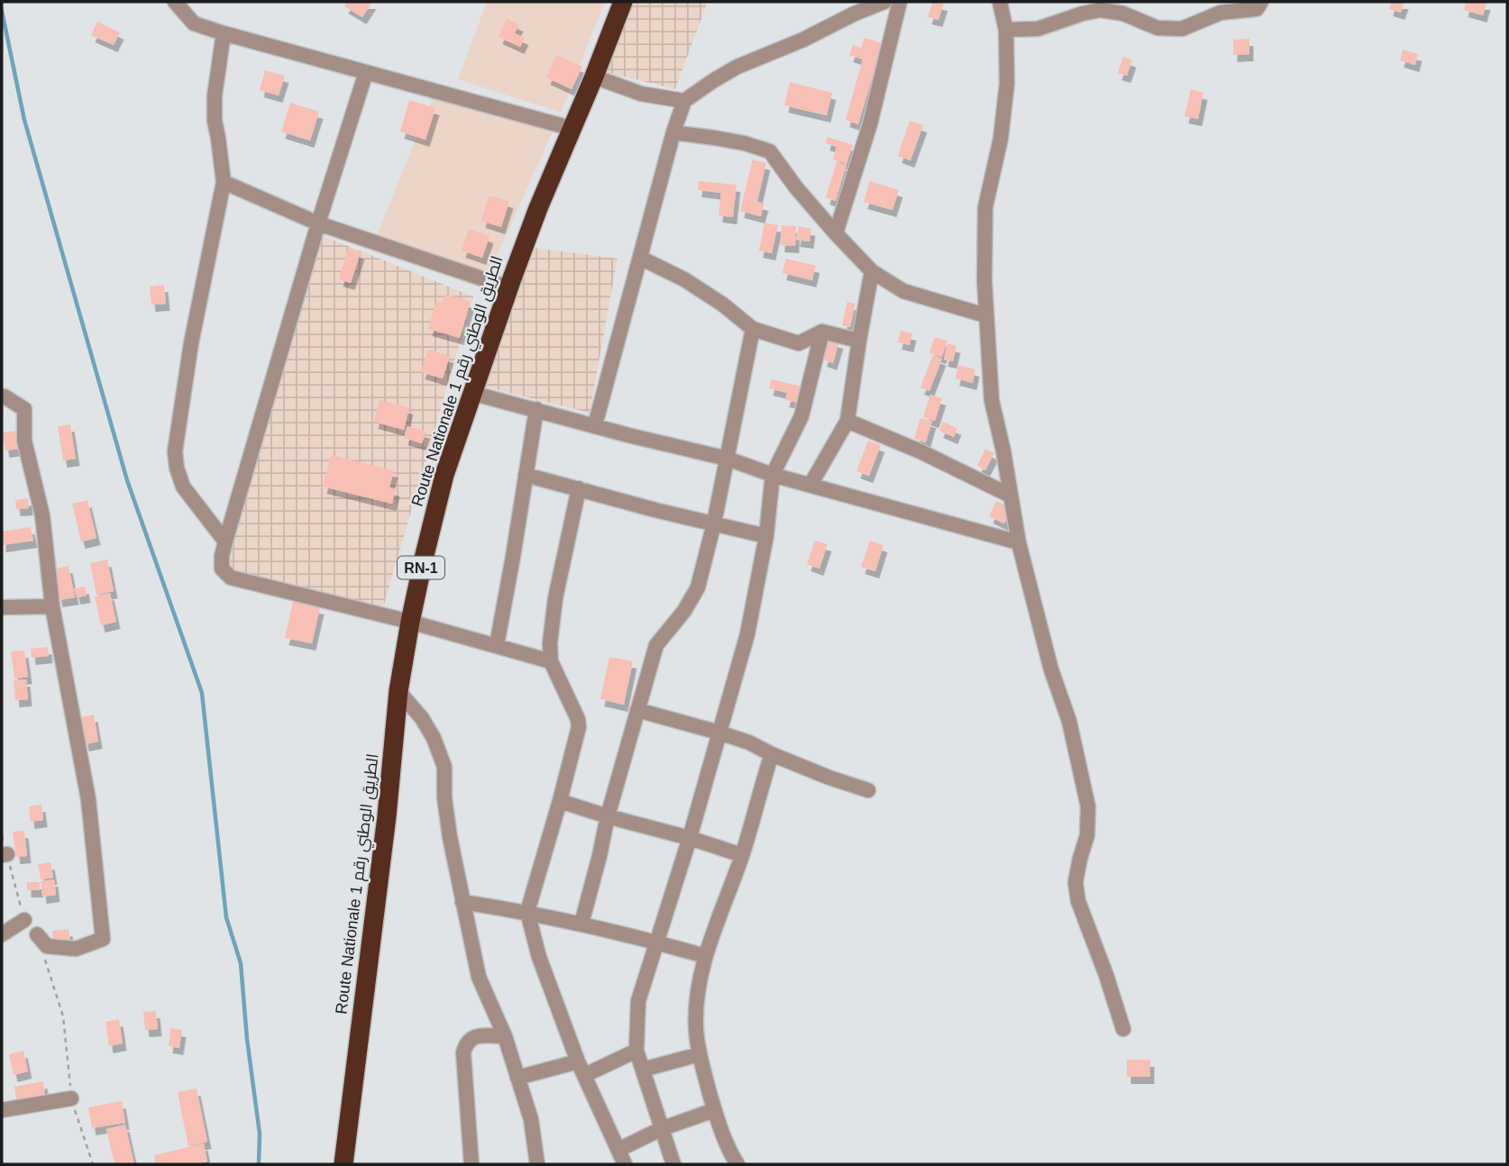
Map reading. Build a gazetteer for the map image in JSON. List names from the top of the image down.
{
  "streets": {
    "highway": ["Route Nationale الطريق الوطني رقم 1", "RN-1"]
  }
}
